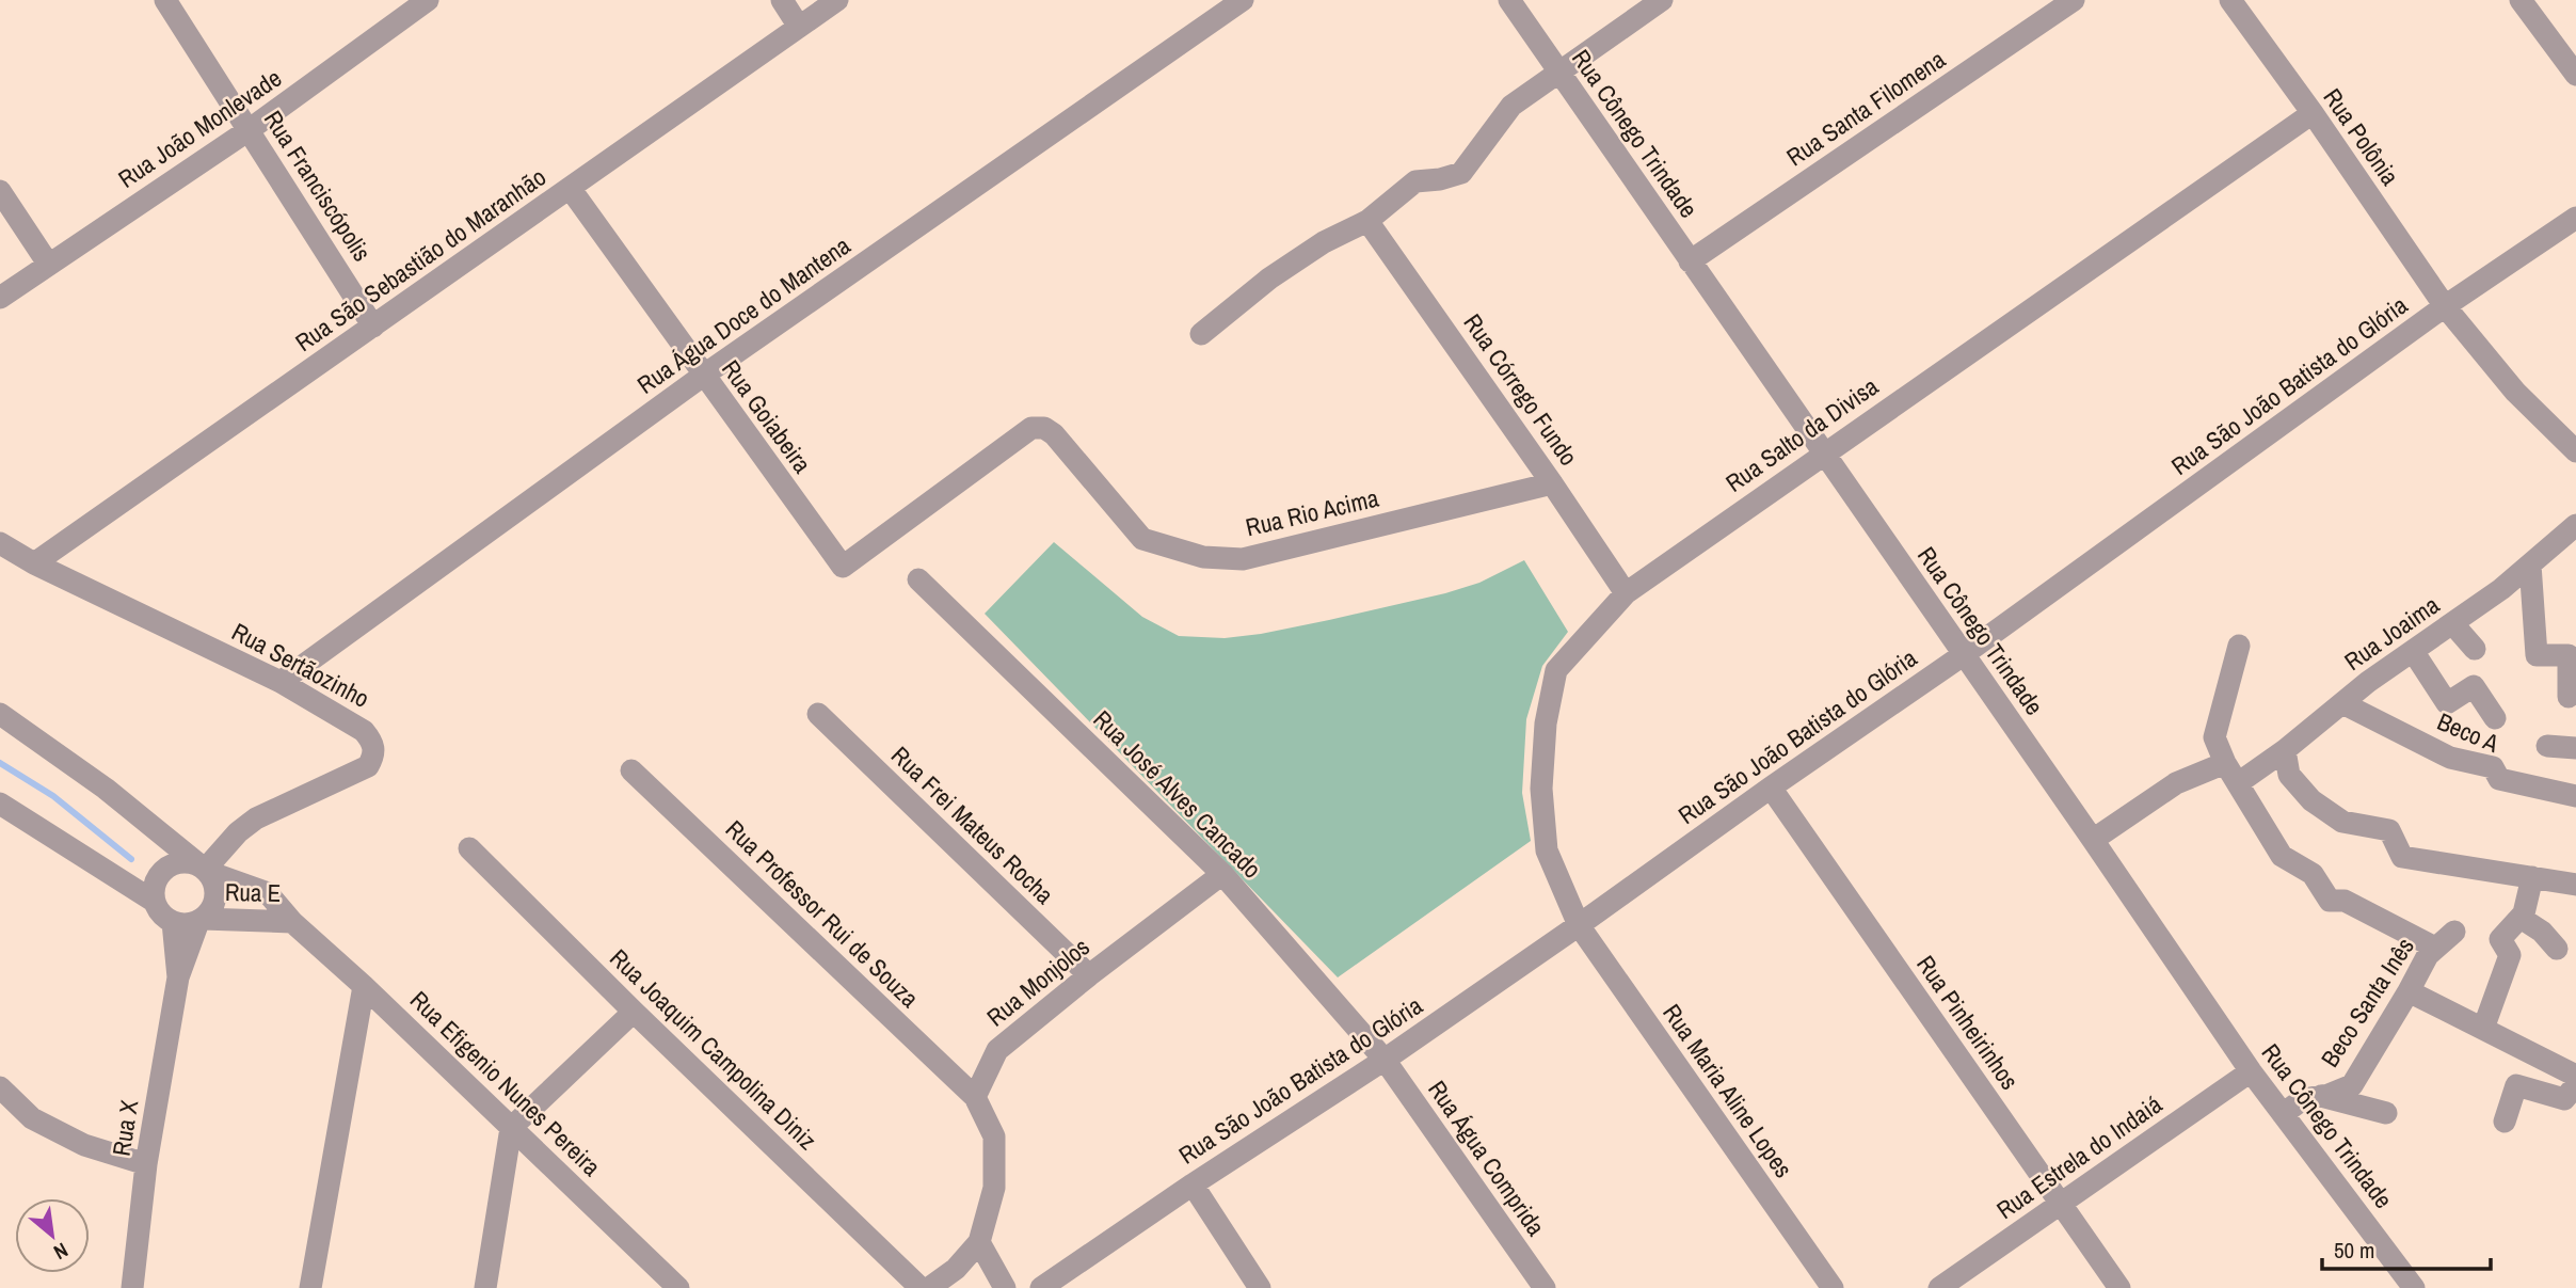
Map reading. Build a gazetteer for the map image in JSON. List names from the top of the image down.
{
  "streets": {
    "street": [
      "Rua Santa Filomena",
      "Rua João Monlevade",
      "Rua Cônego Trindade",
      "Rua Polônia",
      "Rua Franciscópolis",
      "Rua São Sebastião do Maranhão",
      "Rua Água Doce do Mantena",
      "Rua São João Batista do Glória",
      "Rua Córrego Fundo",
      "Rua Goiabeira",
      "Rua Salto da Divisa",
      "Rua Rio Acima",
      "Rua Joaima",
      "Rua Sertãozinho",
      "Beco A",
      "Rua José Alves Cancado",
      "Rua Frei Mateus Rocha",
      "Rua E",
      "Rua Professor Rui de Souza",
      "Rua Monjolos",
      "Beco Santa Inês",
      "Rua Pinheirinhos",
      "Rua Joaquim Campolina Diniz",
      "Rua Efigenio Nunes Pereira",
      "Rua Maria Aline Lopes",
      "Rua X",
      "Rua Estrela do Indaiá",
      "Rua Água Comprida"
    ]
  },
  "crossings": [
    ["Rua Santa Filomena", "Rua Cônego Trindade"],
    ["Rua João Monlevade", "Rua Franciscópolis"],
    ["Rua Cônego Trindade", "Rua São João Batista do Glória"],
    ["Rua Cônego Trindade", "Rua Salto da Divisa"],
    ["Rua Cônego Trindade", "Beco Santa Inês"],
    ["Rua Cônego Trindade", "Rua Estrela do Indaiá"],
    ["Rua Polônia", "Rua São João Batista do Glória"],
    ["Rua Polônia", "Rua Salto da Divisa"],
    ["Rua Franciscópolis", "Rua São Sebastião do Maranhão"],
    ["Rua São Sebastião do Maranhão", "Rua Goiabeira"],
    ["Rua São Sebastião do Maranhão", "Rua Sertãozinho"],
    ["Rua Água Doce do Mantena", "Rua Goiabeira"],
    ["Rua Água Doce do Mantena", "Rua Sertãozinho"],
    ["Rua São João Batista do Glória", "Rua Salto da Divisa"],
    ["Rua São João Batista do Glória", "Rua José Alves Cancado"],
    ["Rua São João Batista do Glória", "Rua Pinheirinhos"],
    ["Rua São João Batista do Glória", "Rua Maria Aline Lopes"],
    ["Rua São João Batista do Glória", "Rua Água Comprida"],
    ["Rua Córrego Fundo", "Rua Salto da Divisa"],
    ["Rua Córrego Fundo", "Rua Rio Acima"],
    ["Rua Goiabeira", "Rua Rio Acima"],
    ["Rua Salto da Divisa", "Rua Maria Aline Lopes"],
    ["Rua Joaima", "Beco A"],
    ["Rua Sertãozinho", "Rua E"],
    ["Rua Sertãozinho", "Rua X"],
    ["Rua José Alves Cancado", "Rua Monjolos"],
    ["Rua José Alves Cancado", "Rua Água Comprida"],
    ["Rua Frei Mateus Rocha", "Rua Monjolos"],
    ["Rua E", "Rua Efigenio Nunes Pereira"],
    ["Rua E", "Rua X"],
    ["Rua Professor Rui de Souza", "Rua Monjolos"],
    ["Rua Pinheirinhos", "Rua Estrela do Indaiá"]
  ],
  "scale_bar": "50 m",
  "north": "bottom right"
}
